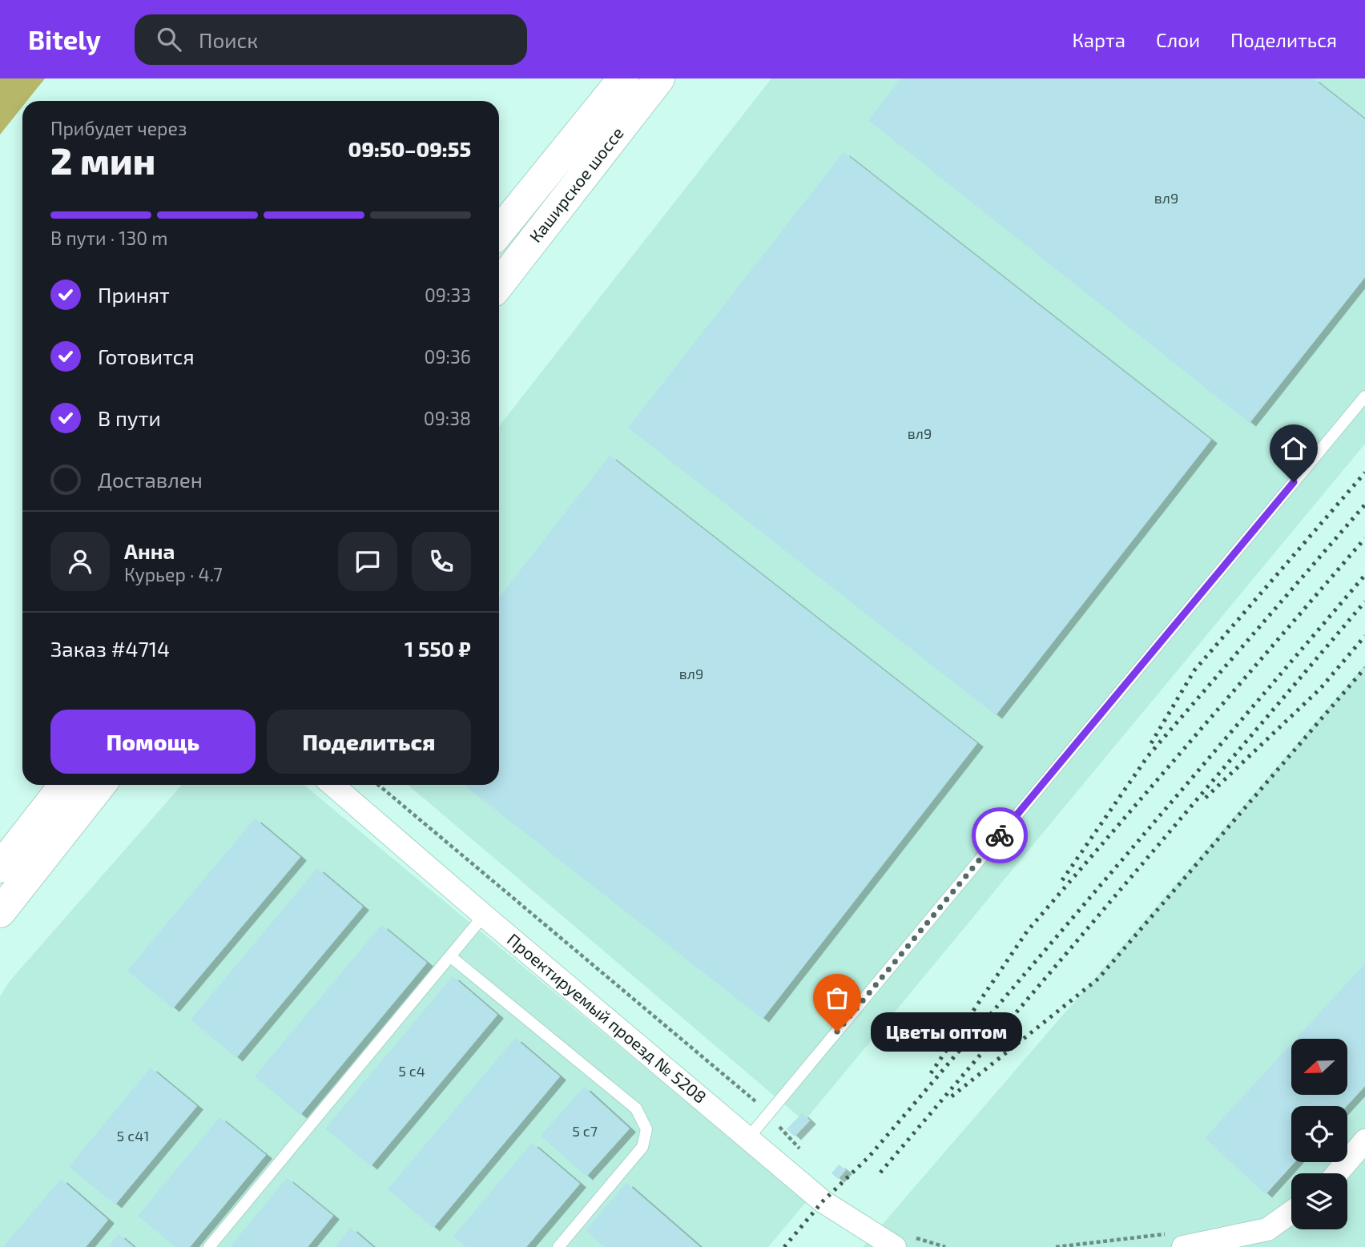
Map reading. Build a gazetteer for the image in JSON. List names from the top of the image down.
{
  "streets": {
    "main road": ["Каширское шоссе"],
    "street": ["Проектируемый проезд № 5208"]
  },
  "places": ["Цветы оптом"],
  "house_numbers": [
    "вл9",
    "вл9",
    "вл9",
    "5 с4",
    "5 с7",
    "5 с41"
  ],
  "north": "left",
  "page": {
    "header": "Bitely",
    "search": "Поиск",
    "nav": ["Карта", "Слои", "Поделиться"],
    "heading": ["2 мин", "Прибудет через", "09:50–09:55"],
    "panel": [
      "Анна",
      "Курьер · 4.7",
      "Заказ #4714",
      "1 550 ₽"
    ],
    "bar": "В пути · 130 m",
    "list": [
      ["Принят", "09:33"],
      ["Готовится", "09:36"],
      ["В пути", "09:38"],
      "Доставлен"
    ],
    "buttons": ["Помощь", "Поделиться"],
    "bubble": "Цветы оптом"
  }
}
